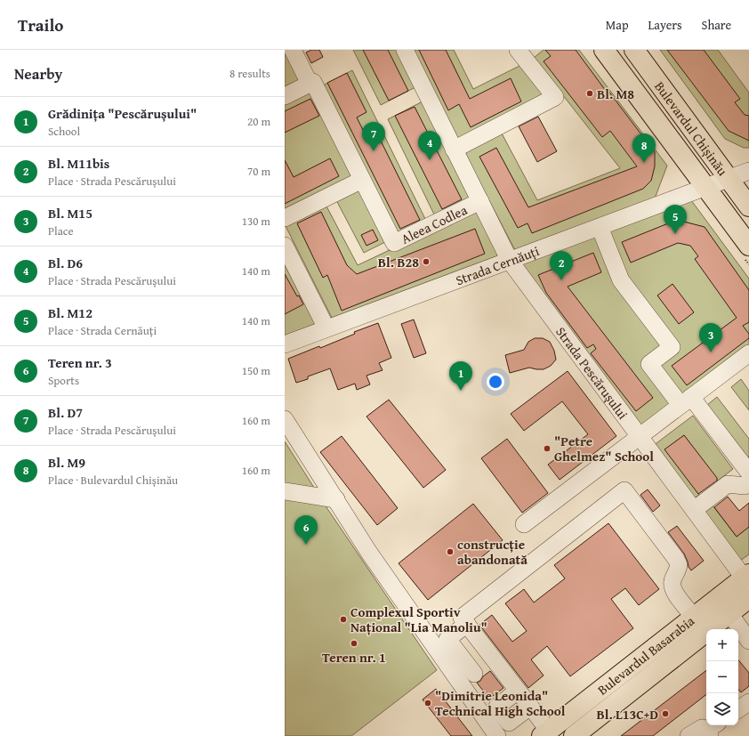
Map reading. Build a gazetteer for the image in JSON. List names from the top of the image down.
{
  "streets": {
    "main road": ["Bulevardul Chișinău", "Bulevardul Basarabia"],
    "street": ["Aleea Codlea", "Strada Cernăuți", "Strada Pescărușului"]
  },
  "crossings": [
    ["Bulevardul Chișinău", "Strada Cernăuți"],
    ["Aleea Codlea", "Strada Pescărușului"],
    ["Strada Cernăuți", "Strada Pescărușului"],
    ["Strada Pescărușului", "Bulevardul Basarabia"]
  ],
  "places": [
    "Bl. M8",
    "Bl. B28",
    "\"Petre Ghelmez\" School",
    "construcție abandonată",
    "Complexul Sportiv Național \"Lia Manoliu\"",
    "Teren nr. 1",
    "\"Dimitrie Leonida\" Technical High School",
    "Bl. L13C+D"
  ],
  "page": {
    "header": "Trailo",
    "nav": ["Map", "Layers", "Share"],
    "heading": ["Nearby", "8 results"],
    "list": [
      {
        "mark": "1",
        "name": "Grădinița \"Pescărușului\"",
        "note": "School",
        "value": "20 m"
      },
      {
        "mark": "2",
        "name": "Bl. M11bis",
        "note": "Place · Strada Pescărușului",
        "value": "70 m"
      },
      {
        "mark": "3",
        "name": "Bl. M15",
        "note": "Place",
        "value": "130 m"
      },
      {
        "mark": "4",
        "name": "Bl. D6",
        "note": "Place · Strada Pescărușului",
        "value": "140 m"
      },
      {
        "mark": "5",
        "name": "Bl. M12",
        "note": "Place · Strada Cernăuți",
        "value": "140 m"
      },
      {
        "mark": "6",
        "name": "Teren nr. 3",
        "note": "Sports",
        "value": "150 m"
      },
      {
        "mark": "7",
        "name": "Bl. D7",
        "note": "Place · Strada Pescărușului",
        "value": "160 m"
      },
      {
        "mark": "8",
        "name": "Bl. M9",
        "note": "Place · Bulevardul Chișinău",
        "value": "160 m"
      }
    ],
    "pins": [
      "7",
      "4",
      "8",
      "5",
      "2",
      "3",
      "1",
      "6"
    ],
    "map_buttons": ["+", "−"]
  }
}
